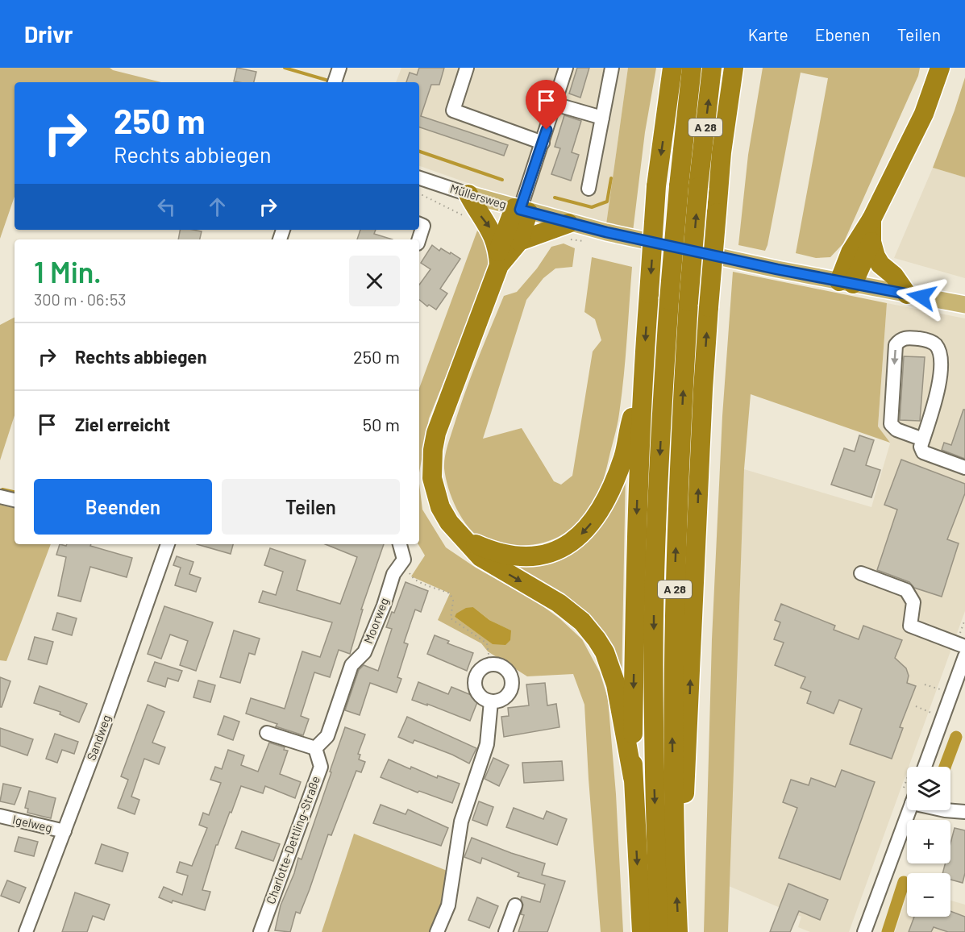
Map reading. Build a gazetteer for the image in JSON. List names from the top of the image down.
{
  "streets": {
    "highway": ["A 28"],
    "main road": ["Müllersweg"],
    "street": [
      "Moorweg",
      "Sandweg",
      "Igelweg",
      "Charlotte-Dettling-Straße"
    ]
  },
  "crossings": [
    ["Moorweg", "Charlotte-Dettling-Straße"],
    ["Sandweg", "Igelweg"]
  ],
  "page": {
    "header": "Drivr",
    "nav": ["Karte", "Ebenen", "Teilen"],
    "turn": ["250 m", "Rechts abbiegen"],
    "heading": ["1 Min.", "300 m · 06:53"],
    "list": [
      {
        "name": "Rechts abbiegen",
        "value": "250 m"
      },
      {
        "name": "Ziel erreicht",
        "value": "50 m"
      }
    ],
    "buttons": ["Beenden", "Teilen"],
    "map_buttons": ["+", "−"]
  }
}
